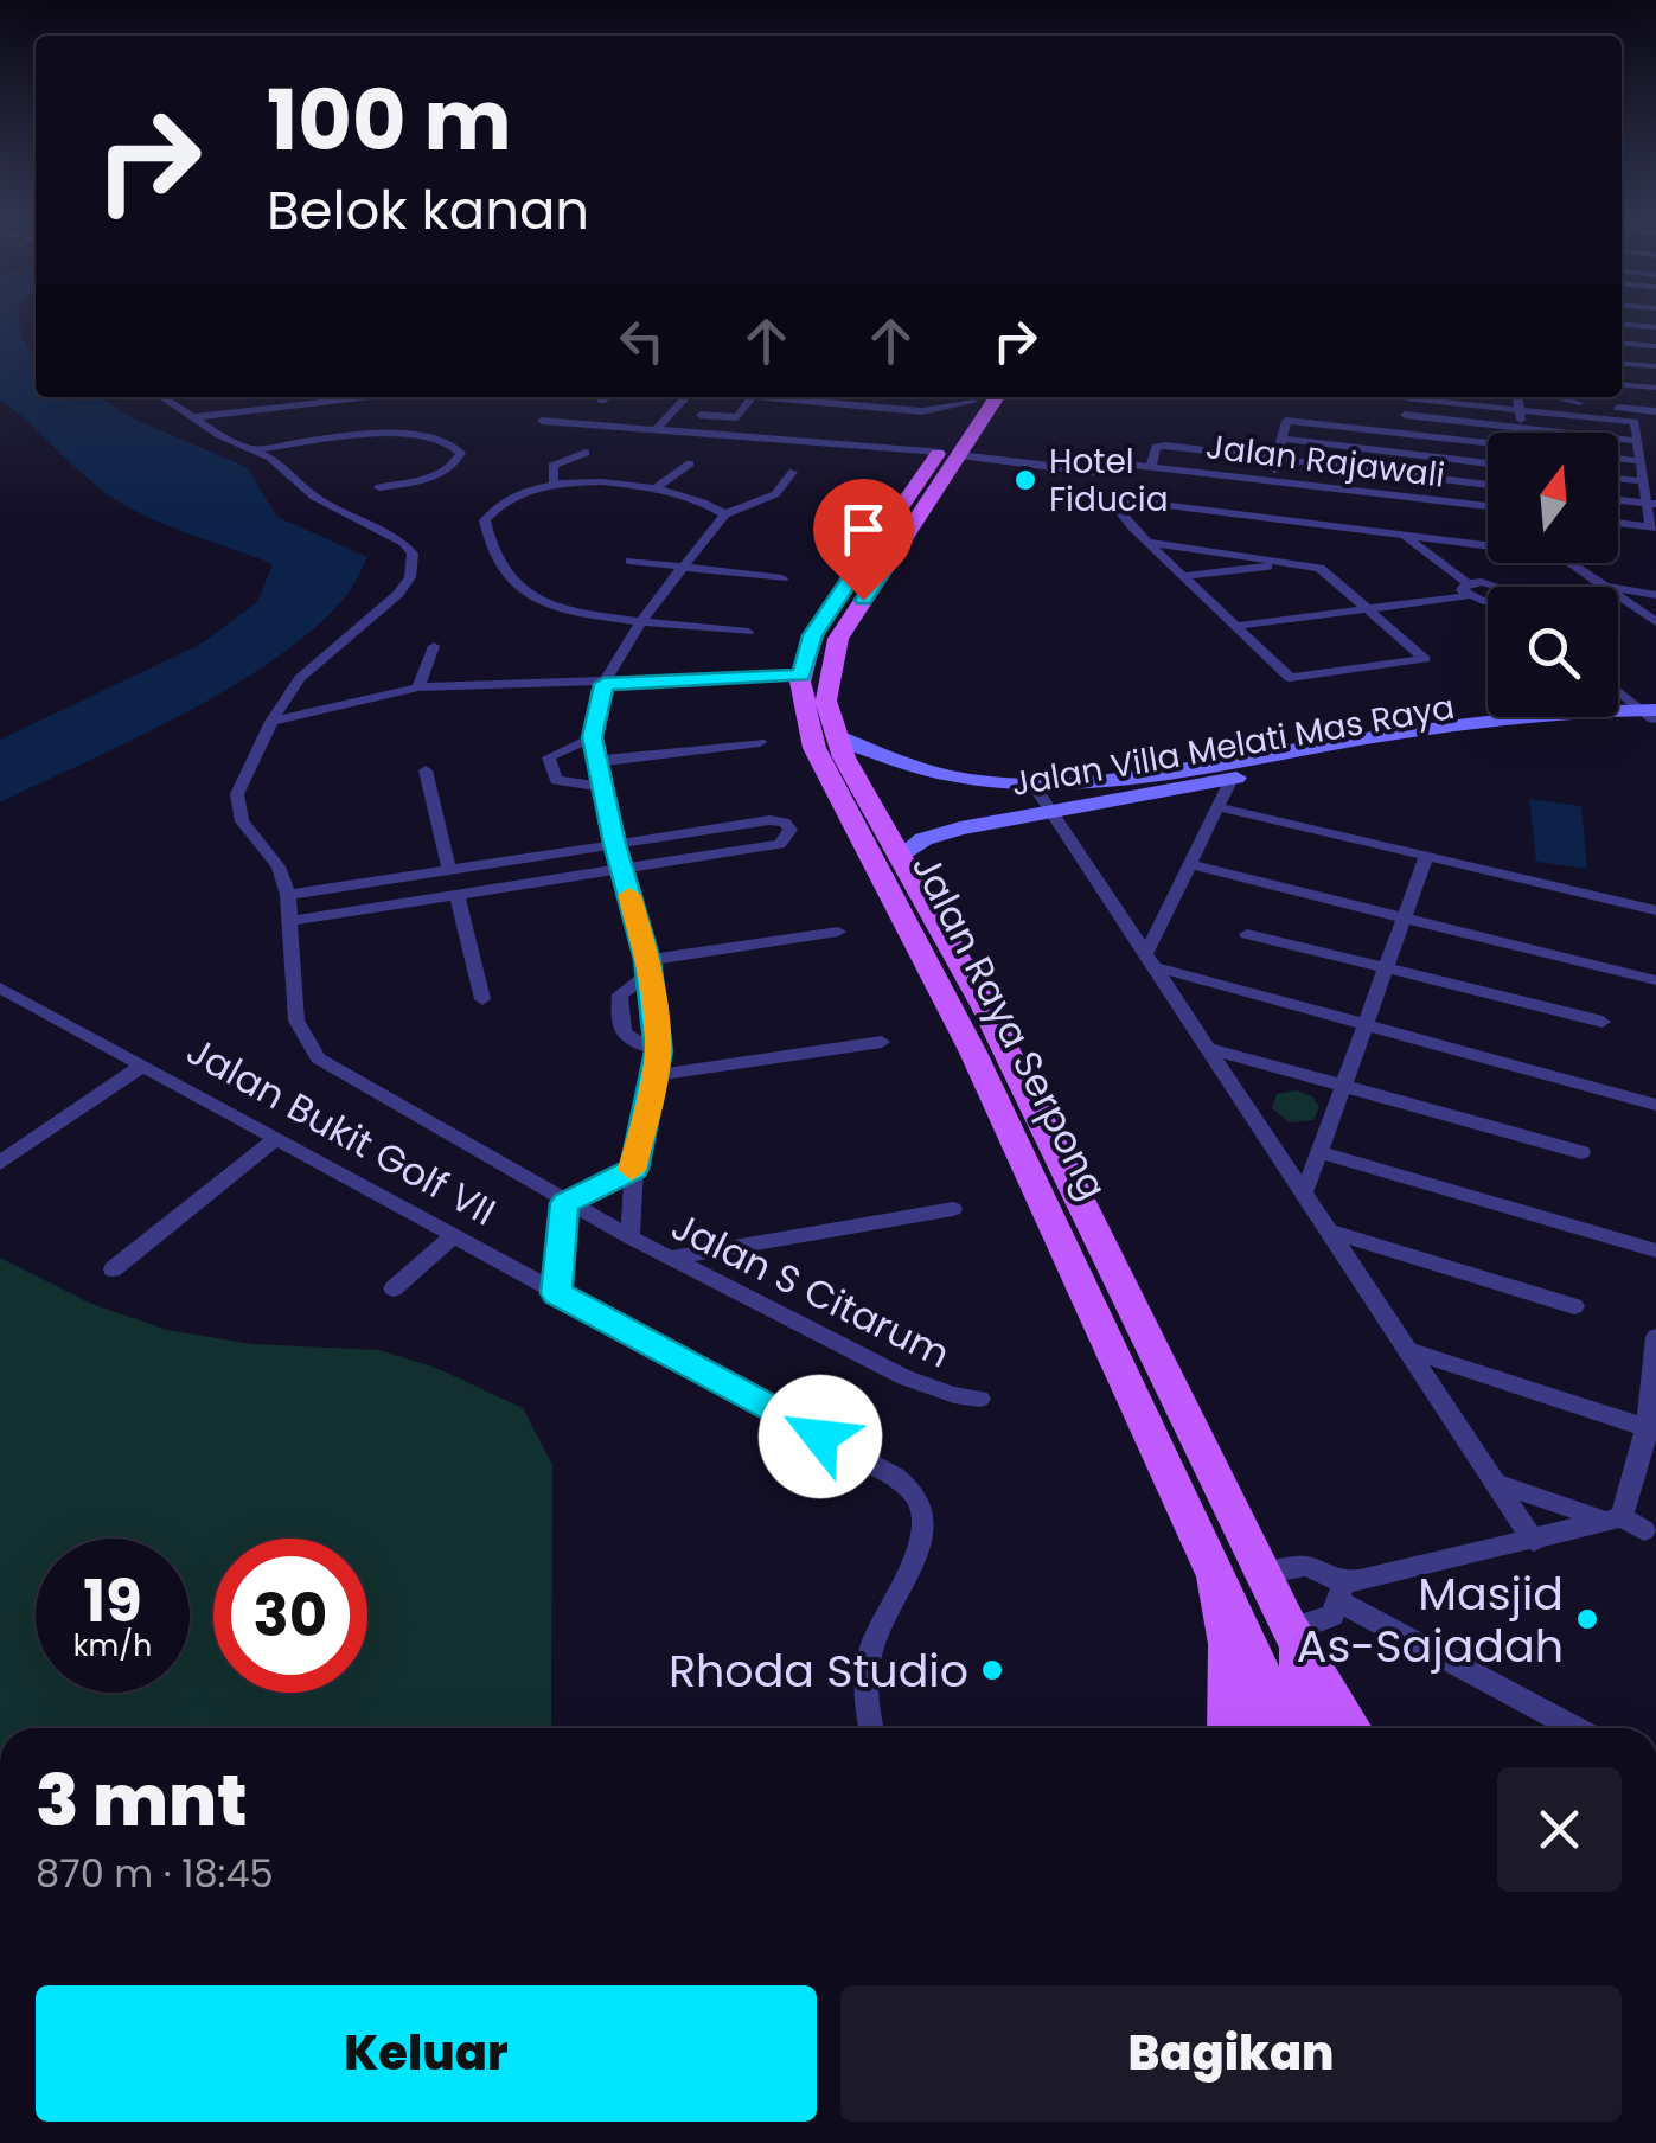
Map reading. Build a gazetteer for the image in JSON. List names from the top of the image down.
{
  "streets": {
    "main road": ["Jalan Raya Serpong"],
    "street": [
      "Jalan Rajawali",
      "Jalan Villa Melati Mas Raya",
      "Jalan Bukit Golf VII",
      "Jalan S Citarum"
    ]
  },
  "crossings": [
    ["Jalan Rajawali", "Jalan Raya Serpong"],
    ["Jalan Villa Melati Mas Raya", "Jalan Raya Serpong"]
  ],
  "places": ["Hotel Fiducia", "Masjid As-Sajadah", "Rhoda Studio"],
  "north": "top",
  "page": {
    "turn": ["100 m", "Belok kanan"],
    "speed": "19 km/h",
    "limit": "30",
    "heading": ["3 mnt", "870 m · 18:45"],
    "buttons": ["Keluar", "Bagikan"]
  }
}
